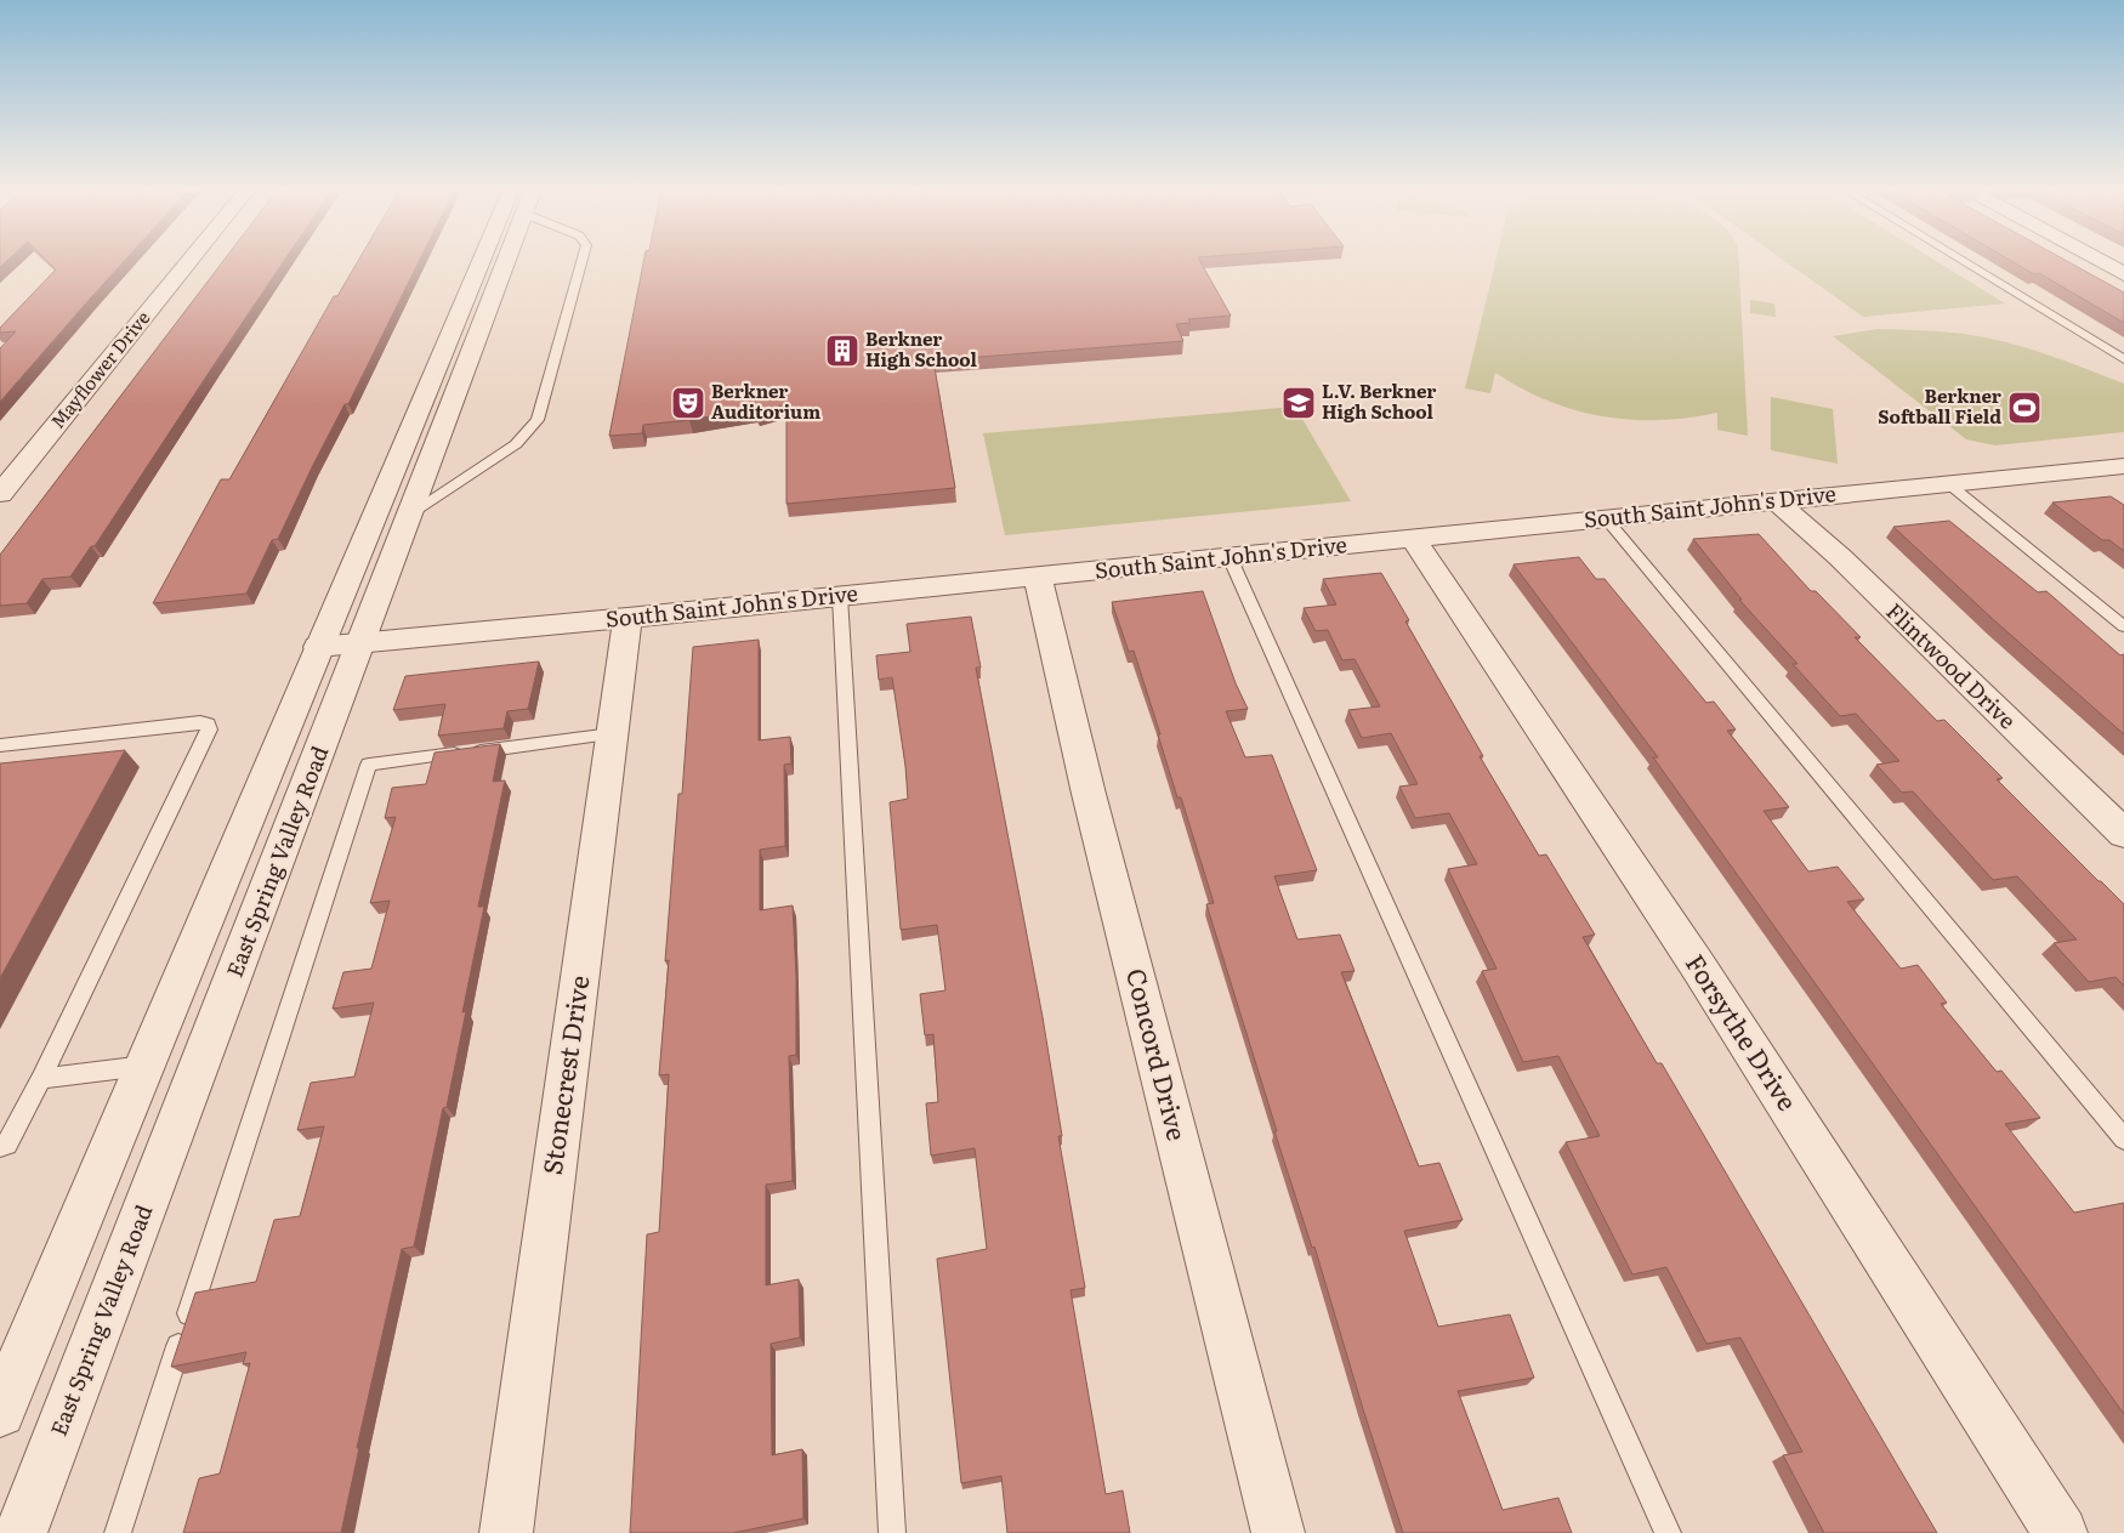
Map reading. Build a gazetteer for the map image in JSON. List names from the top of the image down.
{
  "streets": {
    "street": [
      "Mayflower Drive",
      "South Saint John's Drive",
      "Flintwood Drive",
      "East Spring Valley Road",
      "Forsythe Drive",
      "Concord Drive",
      "Stonecrest Drive"
    ]
  },
  "crossings": [
    ["South Saint John's Drive", "Flintwood Drive"],
    ["South Saint John's Drive", "East Spring Valley Road"],
    ["South Saint John's Drive", "Forsythe Drive"],
    ["South Saint John's Drive", "Concord Drive"],
    ["South Saint John's Drive", "Stonecrest Drive"]
  ],
  "places": {
    "building": ["Berkner High School"],
    "theatre": ["Berkner Auditorium"],
    "school or university": ["L.V. Berkner High School"],
    "sports": ["Berkner Softball Field"]
  }
}
